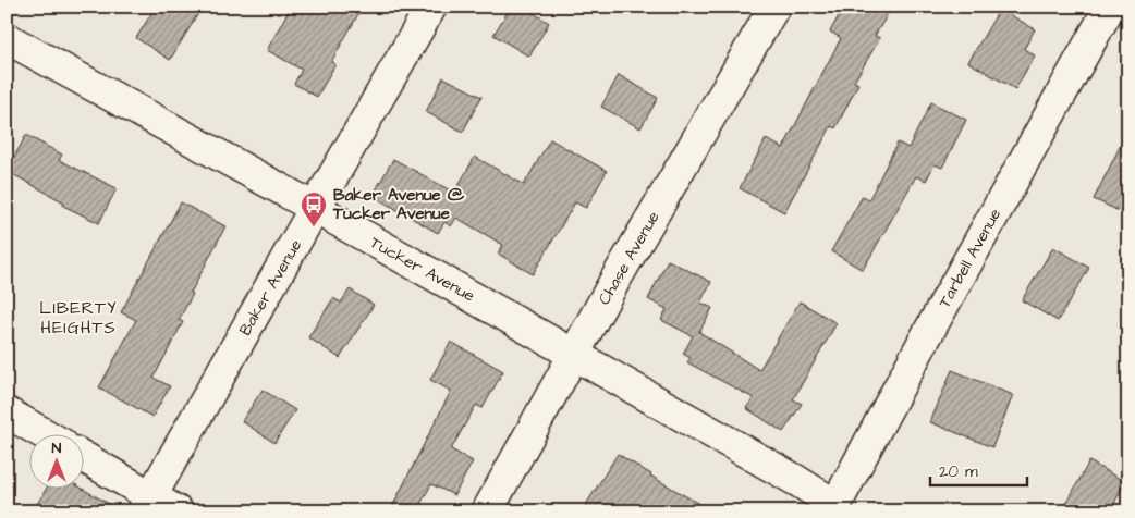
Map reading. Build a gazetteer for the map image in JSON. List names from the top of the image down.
{
  "streets": {
    "street": [
      "Chase Avenue",
      "Tarbell Avenue",
      "Tucker Avenue",
      "Baker Avenue"
    ]
  },
  "crossings": [
    ["Chase Avenue", "Tucker Avenue"],
    ["Tarbell Avenue", "Tucker Avenue"],
    ["Tucker Avenue", "Baker Avenue"]
  ],
  "districts": ["LIBERTY HEIGHTS"],
  "places": {
    "bus stop": ["Baker Avenue @ Tucker Avenue"]
  },
  "scale_bar": "20 m",
  "north": "top"
}
